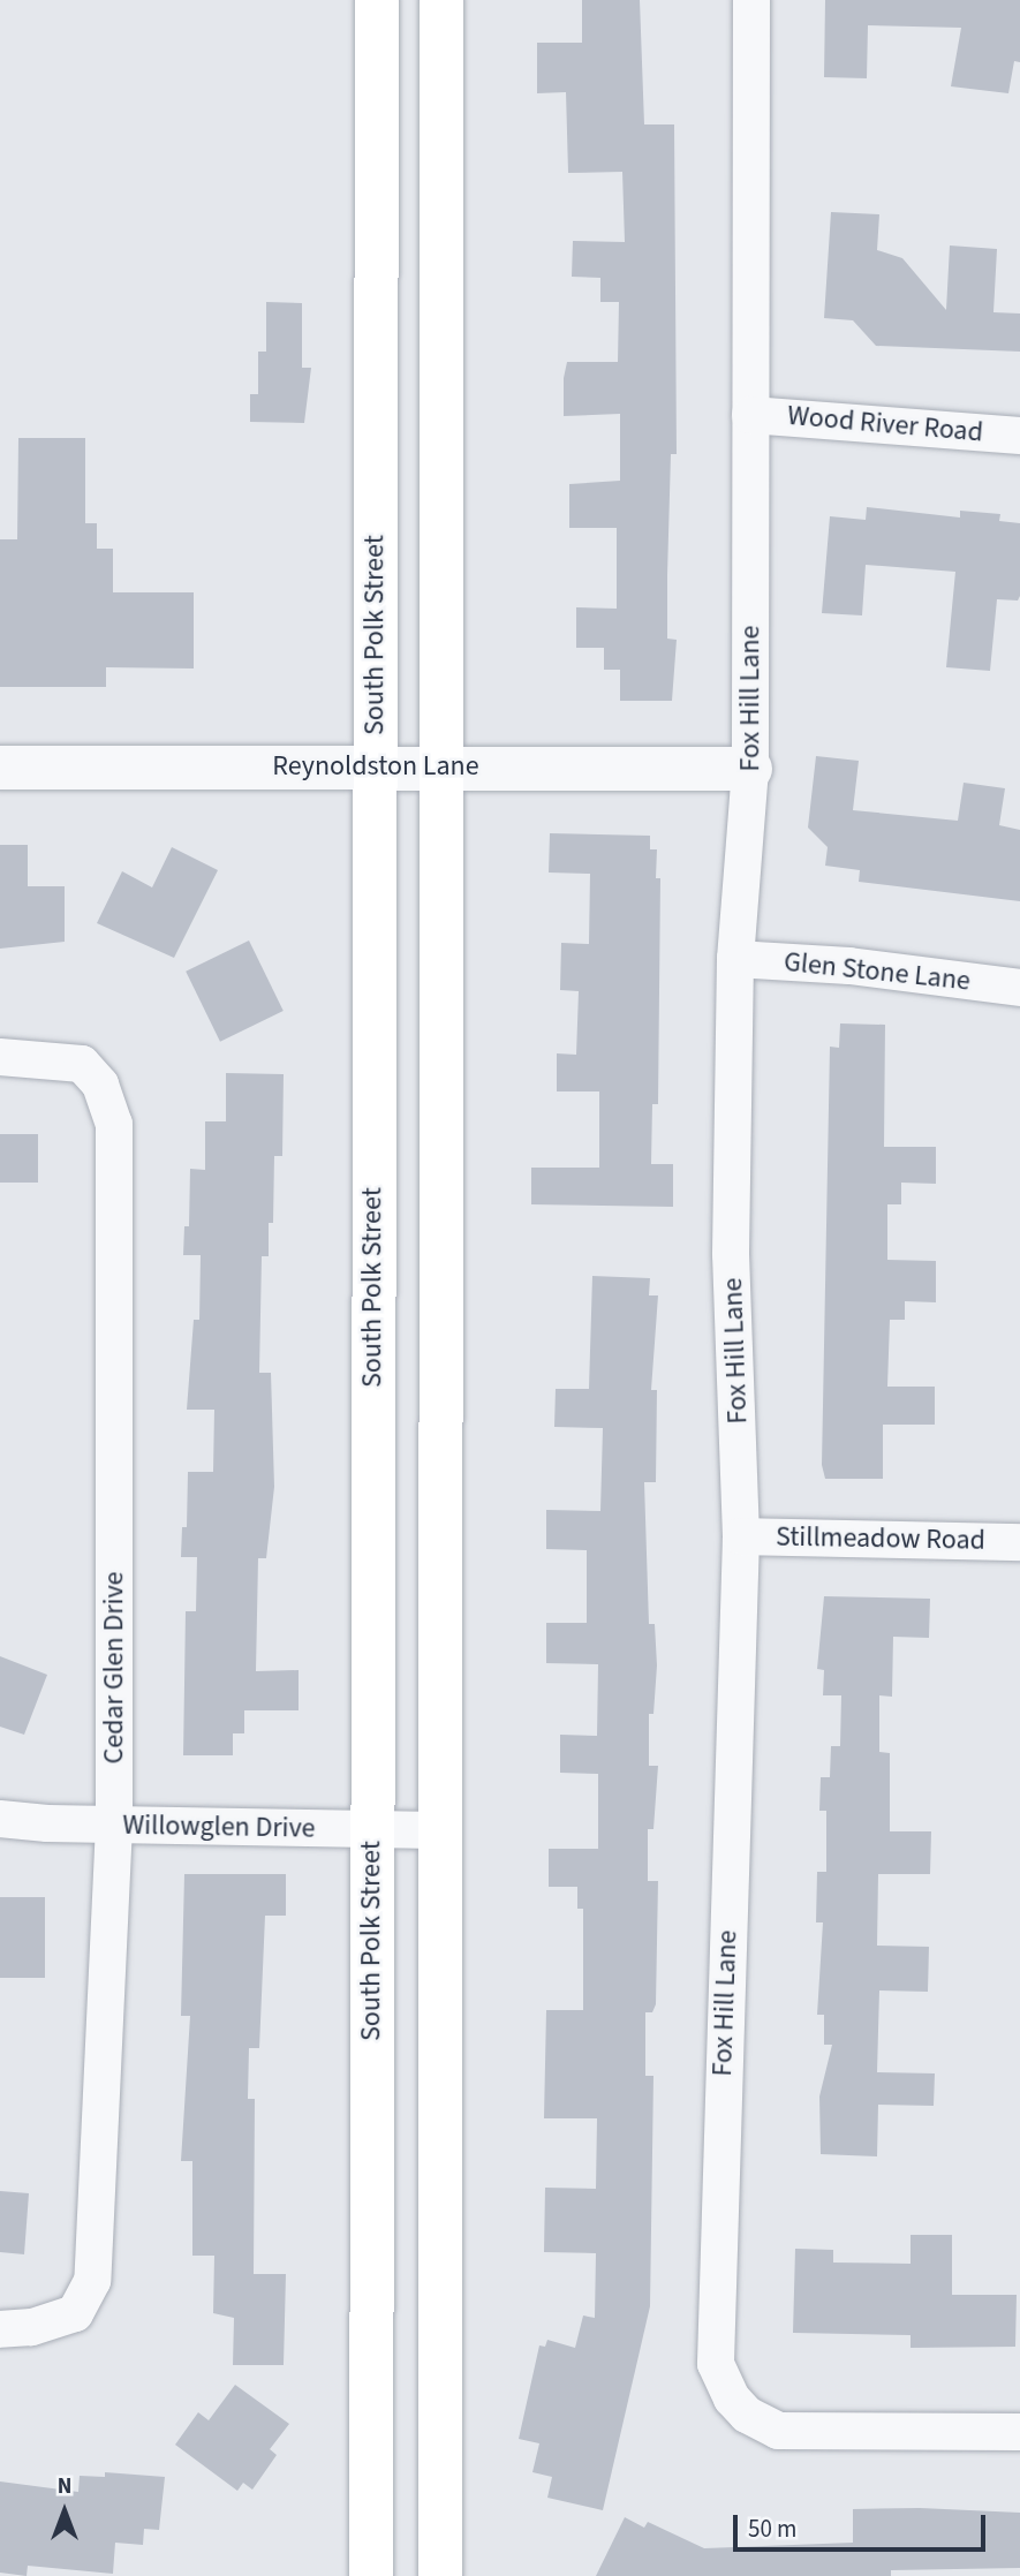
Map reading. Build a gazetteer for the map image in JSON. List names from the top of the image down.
{
  "streets": {
    "main road": ["South Polk Street"],
    "street": [
      "Wood River Road",
      "Fox Hill Lane",
      "Reynoldston Lane",
      "Glen Stone Lane",
      "Stillmeadow Road",
      "Cedar Glen Drive",
      "Willowglen Drive"
    ]
  },
  "crossings": [
    ["Wood River Road", "Fox Hill Lane"],
    ["South Polk Street", "Reynoldston Lane"],
    ["South Polk Street", "Willowglen Drive"],
    ["Fox Hill Lane", "Reynoldston Lane"],
    ["Fox Hill Lane", "Glen Stone Lane"],
    ["Fox Hill Lane", "Stillmeadow Road"],
    ["Cedar Glen Drive", "Willowglen Drive"]
  ],
  "scale_bar": "50 m",
  "north": "top"
}
